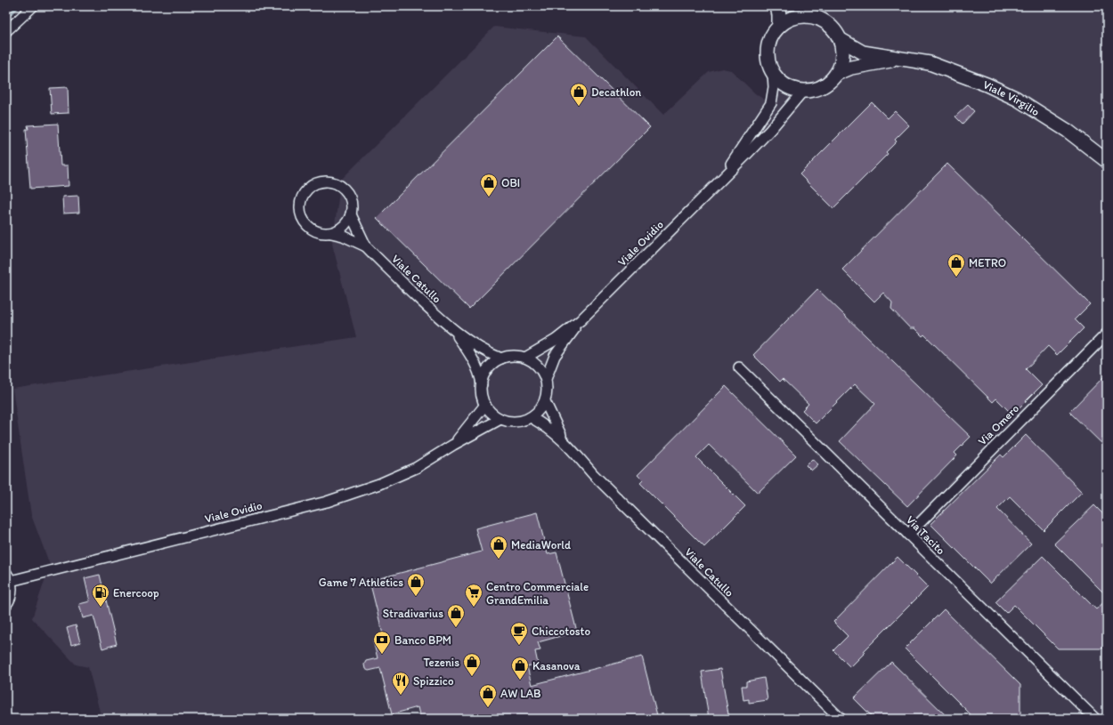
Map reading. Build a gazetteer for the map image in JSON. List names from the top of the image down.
{
  "streets": {
    "street": [
      "Viale Virgilio",
      "Viale Ovidio",
      "Viale Catullo",
      "Via Omero",
      "Via Tacito"
    ]
  },
  "crossings": [
    ["Viale Virgilio", "Viale Ovidio"],
    ["Viale Ovidio", "Viale Catullo"],
    ["Via Omero", "Via Tacito"]
  ],
  "places": {
    "shop": [
      "Decathlon",
      "OBI",
      "METRO",
      "MediaWorld",
      "Game 7 Athletics",
      "Stradivarius",
      "Tezenis",
      "Kasanova",
      "AW LAB"
    ],
    "fuel station": ["Enercoop"],
    "supermarket": ["Centro Commerciale GrandEmilia"],
    "cafe": ["Chiccotosto"],
    "bank": ["Banco BPM"],
    "restaurant": ["Spizzico"]
  }
}
